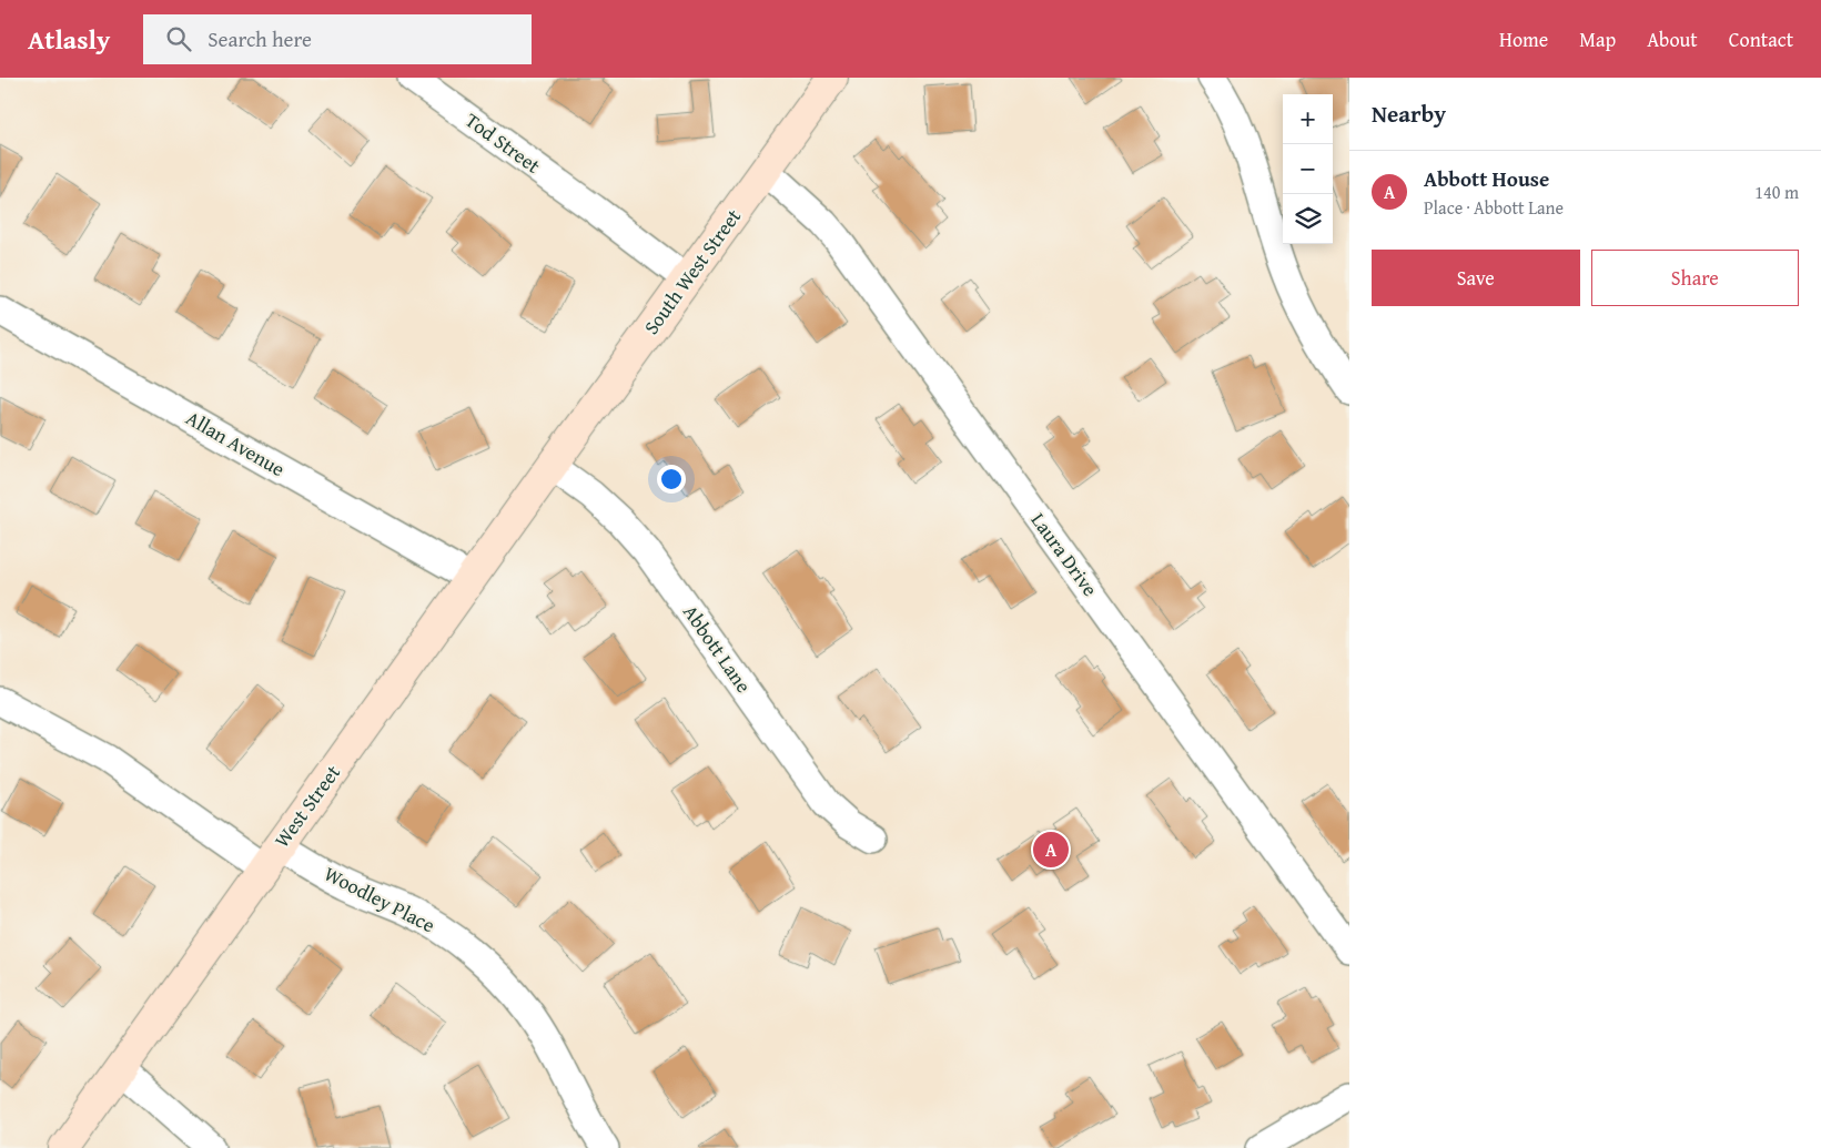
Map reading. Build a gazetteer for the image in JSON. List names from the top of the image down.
{
  "streets": {
    "main road": ["South West Street", "West Street"],
    "street": [
      "Tod Street",
      "Allan Avenue",
      "Laura Drive",
      "Abbott Lane",
      "Woodley Place"
    ]
  },
  "crossings": [
    ["Tod Street", "South West Street"],
    ["South West Street", "Laura Drive"],
    ["South West Street", "Abbott Lane"],
    ["South West Street", "West Street"],
    ["Allan Avenue", "West Street"],
    ["Abbott Lane", "West Street"],
    ["West Street", "Woodley Place"]
  ],
  "page": {
    "header": "Atlasly",
    "search": "Search here",
    "nav": [
      "Home",
      "Map",
      "About",
      "Contact"
    ],
    "heading": "Nearby",
    "map_buttons": ["+", "−"],
    "list": [
      {
        "mark": "A",
        "name": "Abbott House",
        "note": "Place · Abbott Lane",
        "value": "140 m"
      }
    ],
    "buttons": ["Save", "Share"],
    "pins": "A"
  }
}
